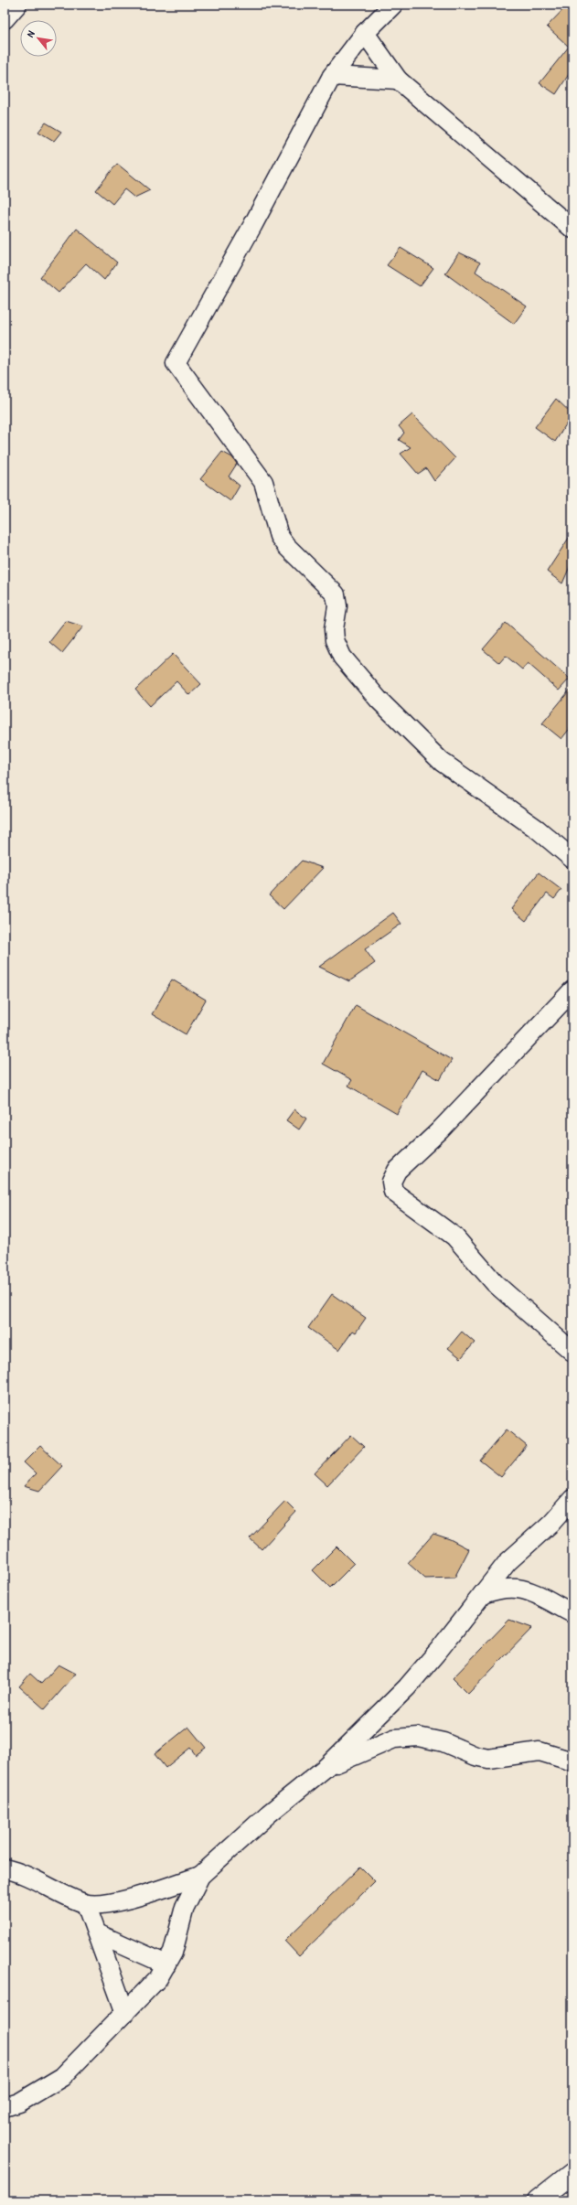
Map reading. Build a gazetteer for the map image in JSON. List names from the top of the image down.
{
  "north": "top left"
}
